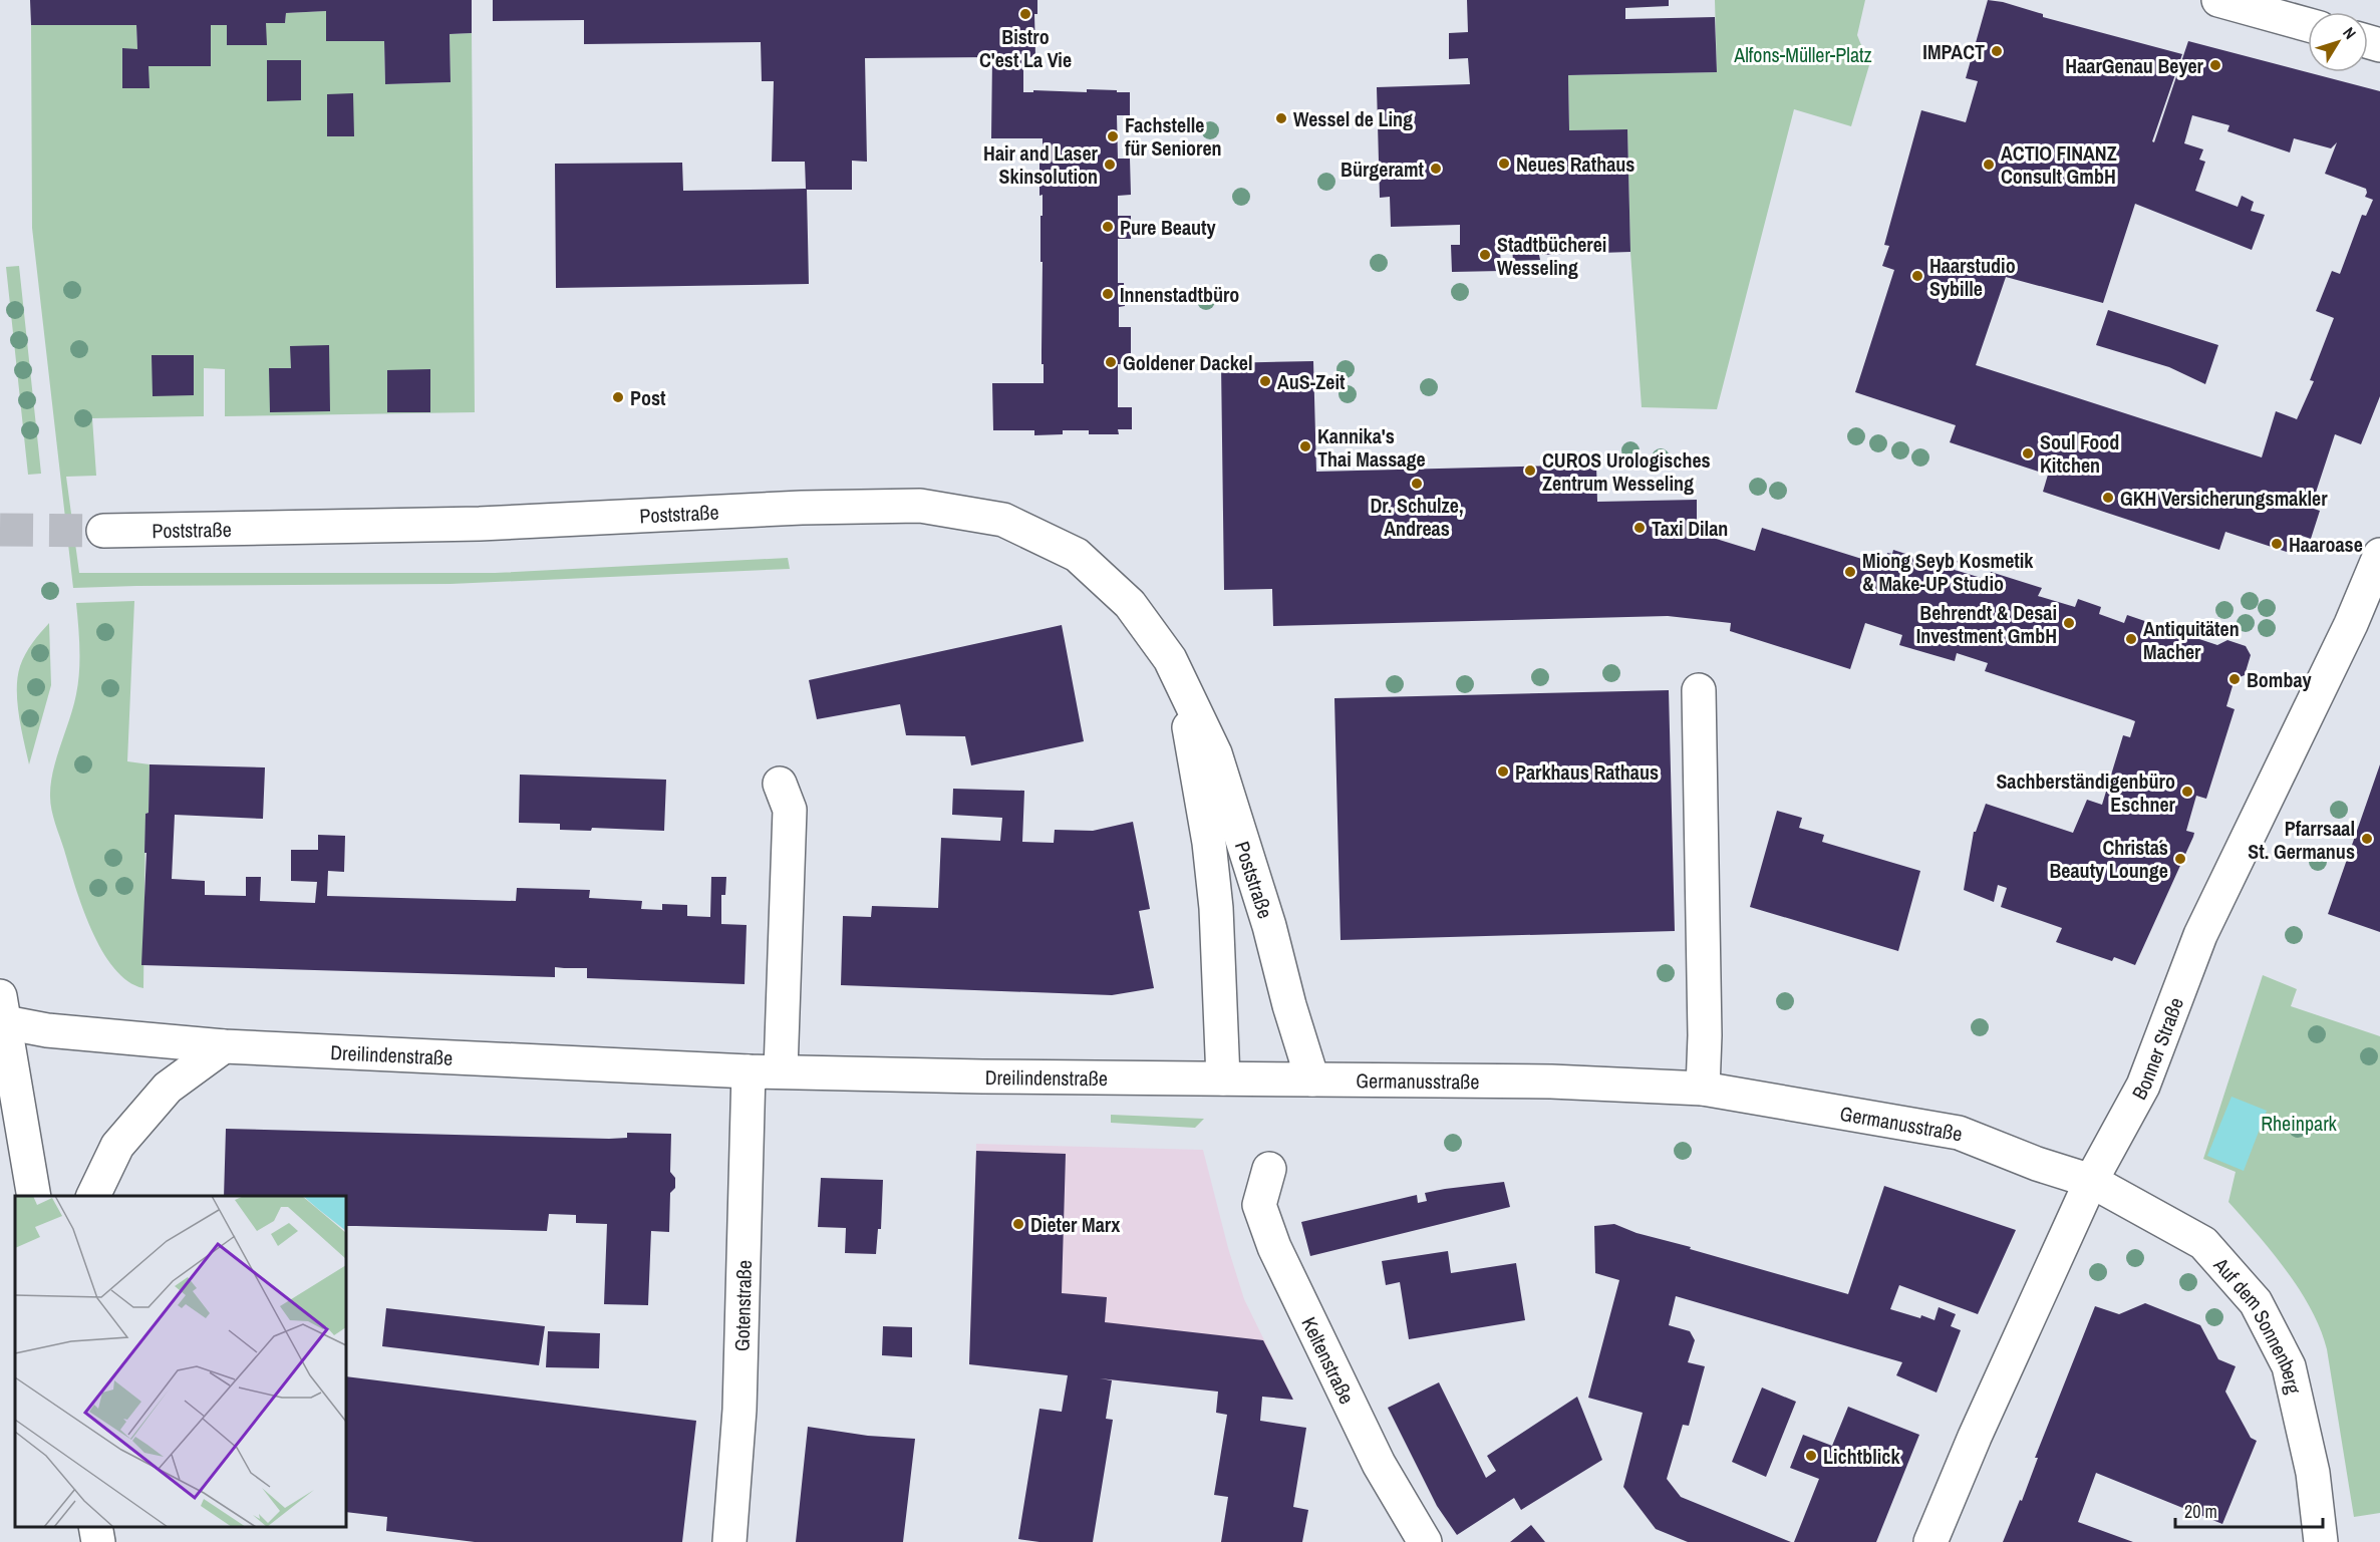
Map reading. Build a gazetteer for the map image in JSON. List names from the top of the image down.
{
  "streets": {
    "street": [
      "Poststraße",
      "Bonner Straße",
      "Dreilindenstraße",
      "Germanusstraße",
      "Gotenstraße",
      "Auf dem Sonnenberg",
      "Keltenstraße"
    ]
  },
  "crossings": [
    ["Poststraße", "Dreilindenstraße"],
    ["Poststraße", "Germanusstraße"],
    ["Bonner Straße", "Germanusstraße"],
    ["Bonner Straße", "Auf dem Sonnenberg"],
    ["Dreilindenstraße", "Germanusstraße"],
    ["Dreilindenstraße", "Gotenstraße"],
    ["Germanusstraße", "Auf dem Sonnenberg"]
  ],
  "parks": ["Alfons-Müller-Platz", "Rheinpark"],
  "places": [
    "Bistro C'est La Vie",
    "IMPACT",
    "HaarGenau Beyer",
    "Wessel de Ling",
    "Fachstelle für Senioren",
    "Neues Rathaus",
    "Hair and Laser Skinsolution",
    "ACTIO FINANZ Consult GmbH",
    "Bürgeramt",
    "Pure Beauty",
    "Stadtbücherei Wesseling",
    "Haarstudio Sybille",
    "Innenstadtbüro",
    "Goldener Dackel",
    "AuS-Zeit",
    "Post",
    "Kannika's Thai Massage",
    "Soul Food Kitchen",
    "CUROS Urologisches Zentrum Wesseling",
    "Dr. Schulze, Andreas",
    "GKH Versicherungsmakler",
    "Taxi Dilan",
    "Haaroase",
    "Miong Seyb Kosmetik & Make-UP Studio",
    "Behrendt & Desai Investment GmbH",
    "Antiquitäten Macher",
    "Bombay",
    "Parkhaus Rathaus",
    "Sachberständigenbüro Eschner",
    "Pfarrsaal St. Germanus",
    "Christa´s Beauty Lounge",
    "Dieter Marx",
    "Lichtblick"
  ],
  "scale_bar": "20 m",
  "north": "top right"
}
